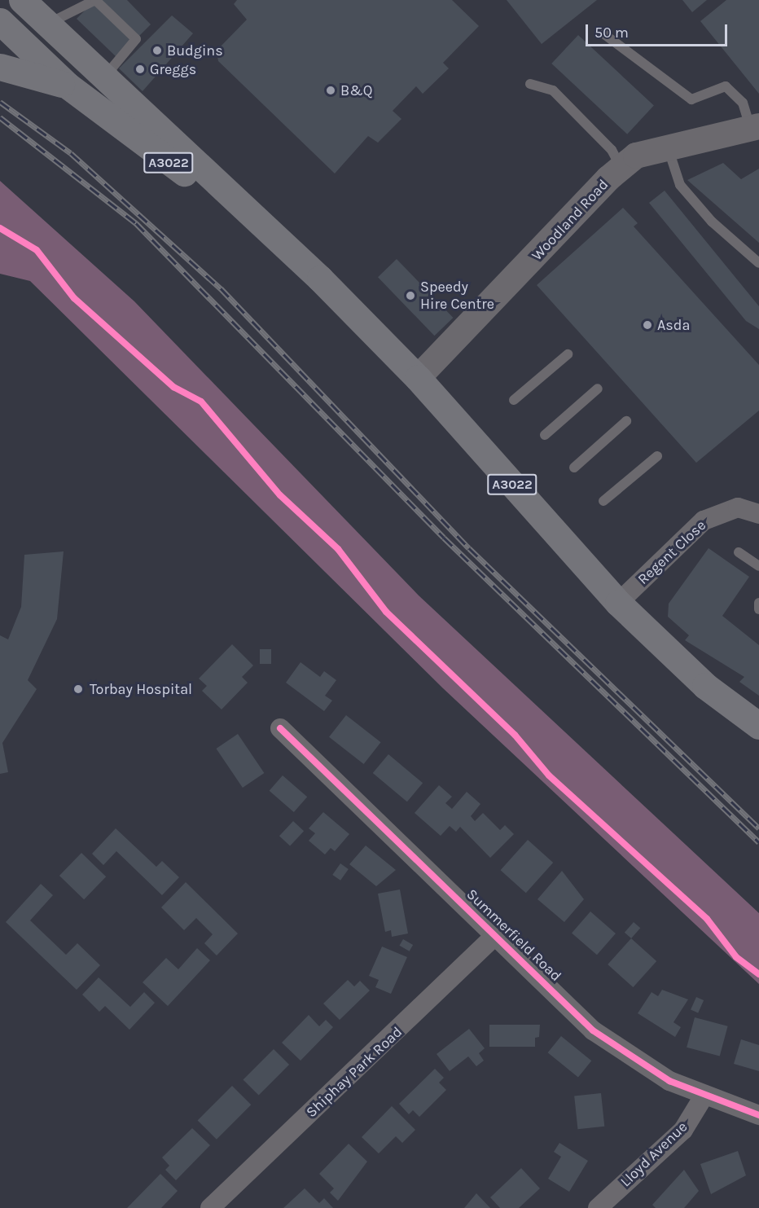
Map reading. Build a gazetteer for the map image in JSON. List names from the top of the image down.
{
  "streets": {
    "main road": ["A3022"],
    "street": [
      "Woodland Road",
      "Regent Close",
      "Summerfield Road",
      "Shiphay Park Road",
      "Lloyd Avenue"
    ]
  },
  "crossings": [
    ["A3022", "Woodland Road"],
    ["A3022", "Regent Close"],
    ["Summerfield Road", "Shiphay Park Road"],
    ["Summerfield Road", "Lloyd Avenue"]
  ],
  "places": [
    "Budgins",
    "Greggs",
    "B&Q",
    "Speedy Hire Centre",
    "Asda",
    "Torbay Hospital"
  ],
  "scale_bar": "50 m"
}
